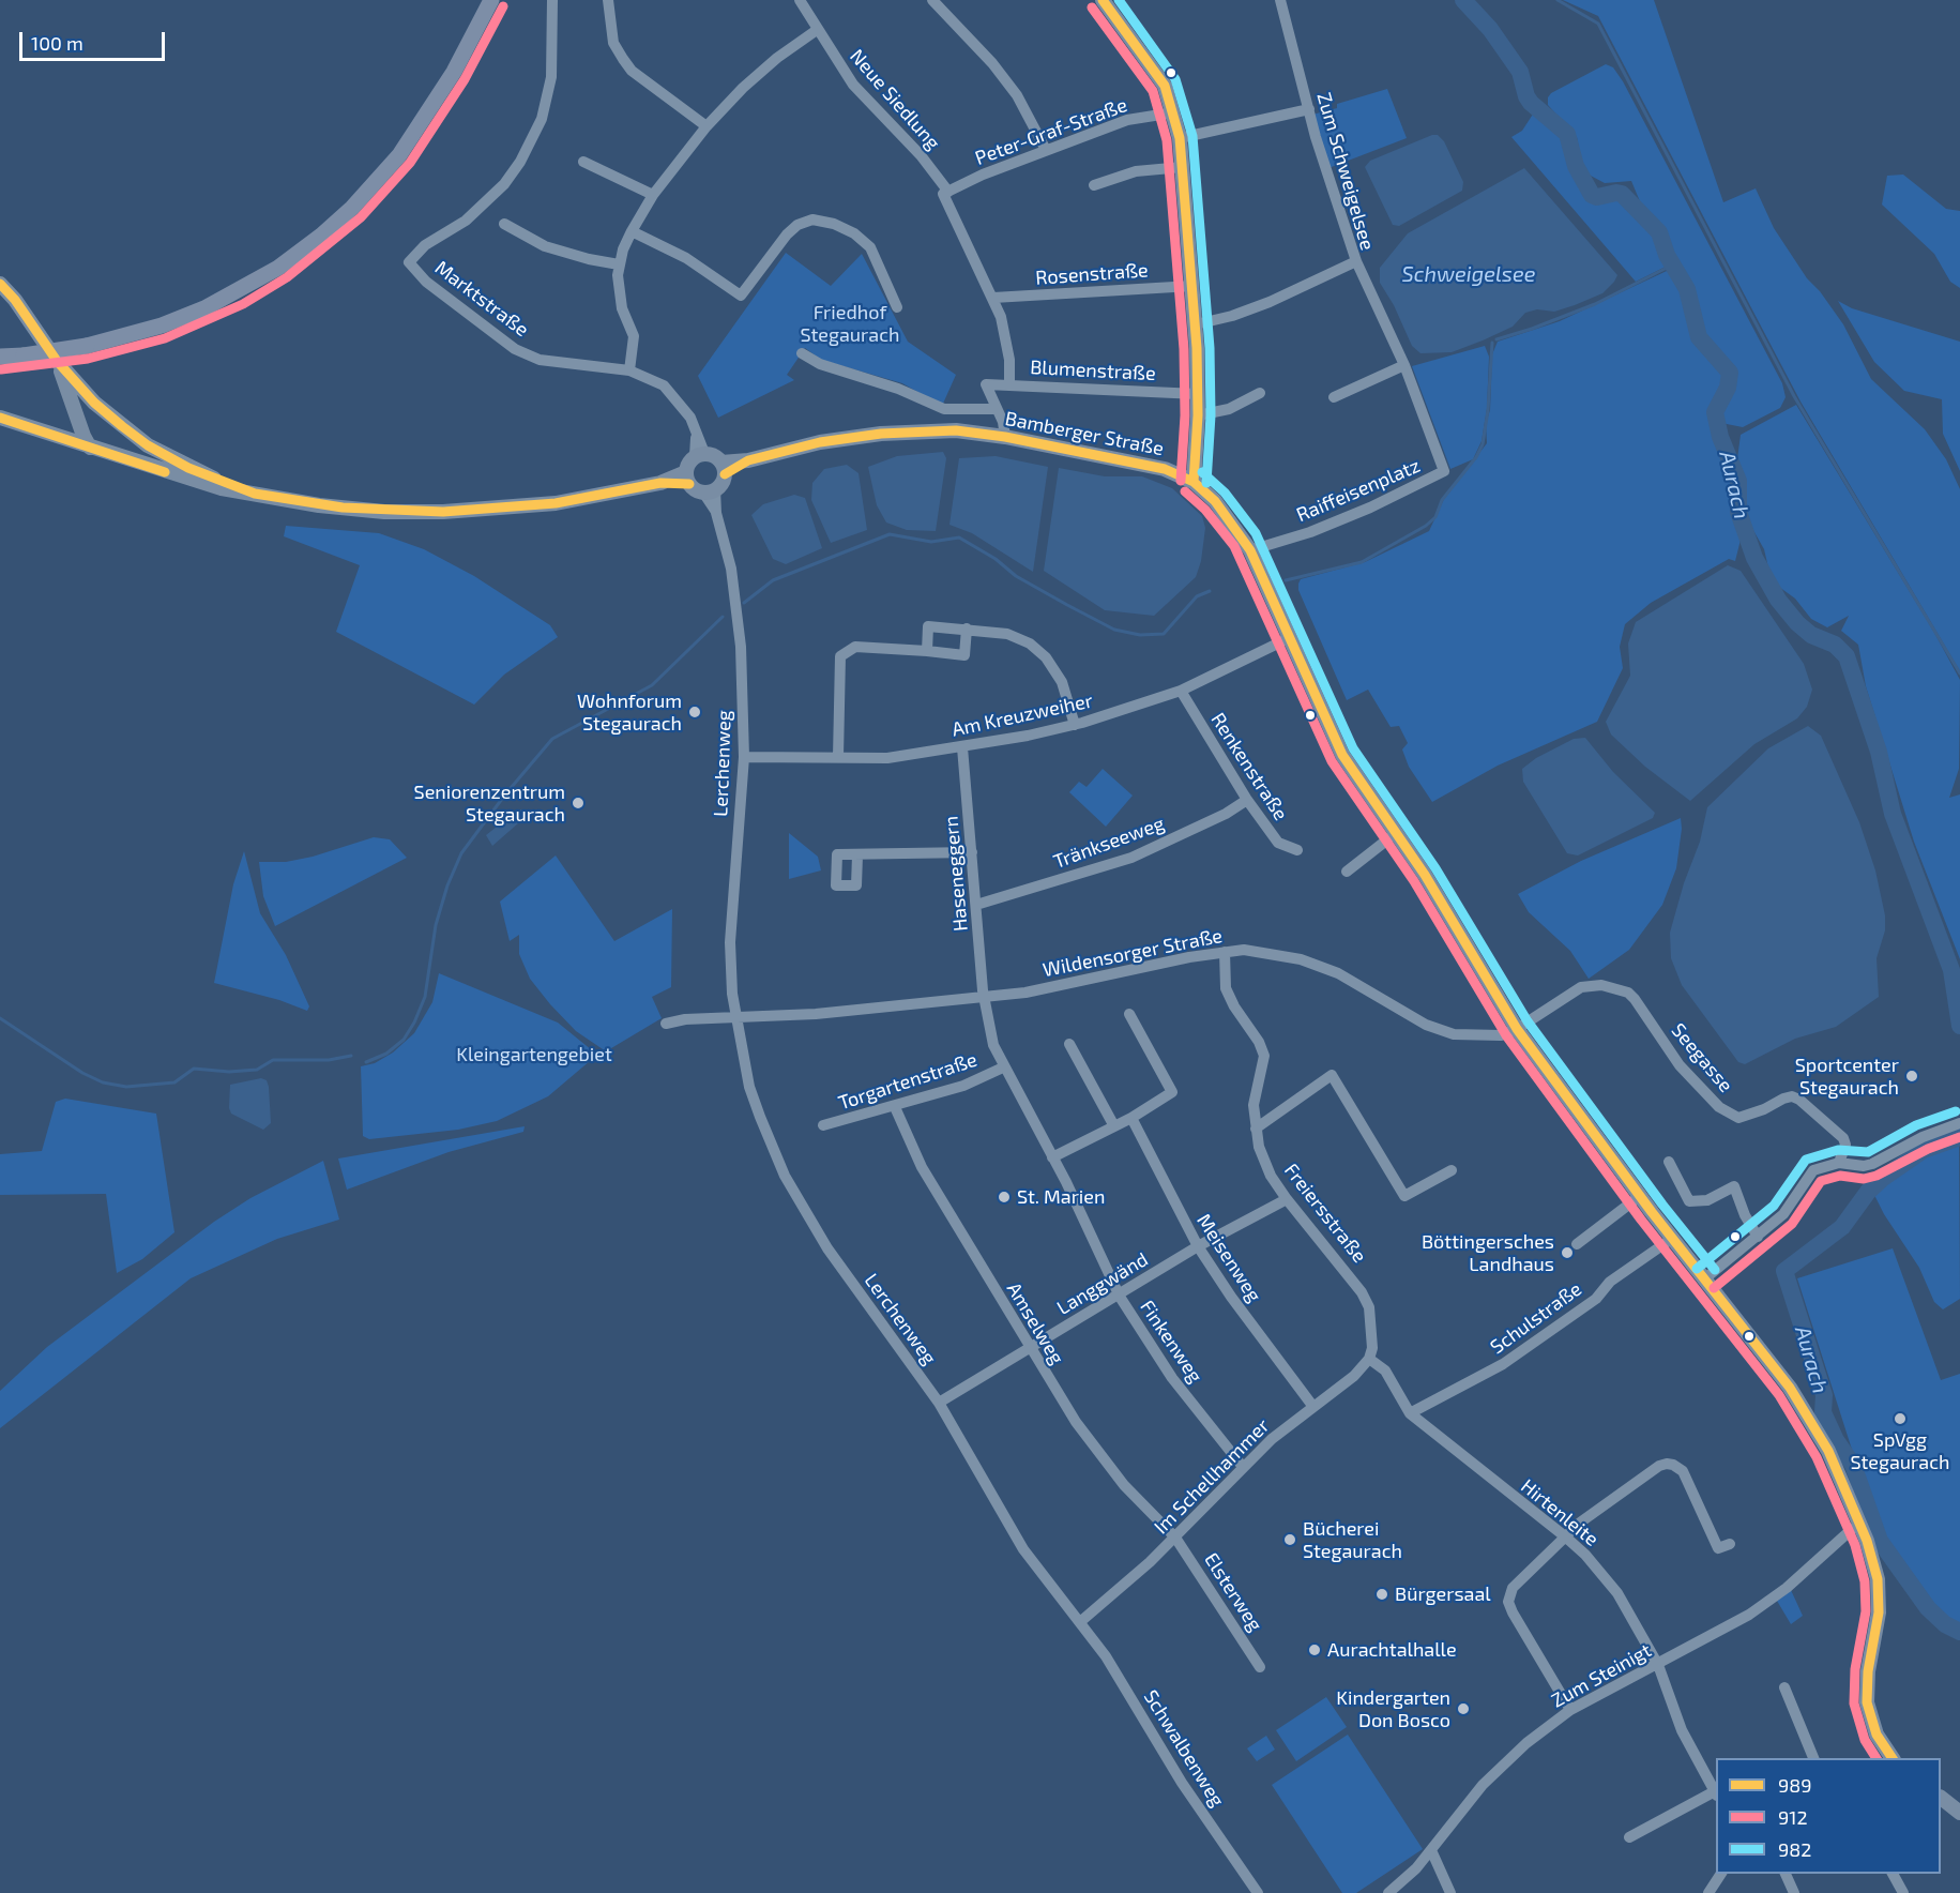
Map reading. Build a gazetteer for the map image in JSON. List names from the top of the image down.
{
  "streets": {
    "main road": ["Bamberger Straße"],
    "street": [
      "Neue Siedlung",
      "Peter-Graf-Straße",
      "Zum Schweigelsee",
      "Rosenstraße",
      "Marktstraße",
      "Blumenstraße",
      "Raiffeisenplatz",
      "Am Kreuzweiher",
      "Lerchenweg",
      "Renkenstraße",
      "Tränkseeweg",
      "Haseneggern",
      "Wildensorger Straße",
      "Seegasse",
      "Torgartenstraße",
      "Freiersstraße",
      "Meisenweg",
      "Langgwänd",
      "Schulstraße",
      "Amselweg",
      "Finkenweg",
      "Im Schellhammer",
      "Hirtenleite",
      "Elsterweg",
      "Zum Steinigt",
      "Schwalbenweg"
    ]
  },
  "crossings": [
    ["Neue Siedlung", "Peter-Graf-Straße"],
    ["Neue Siedlung", "Rosenstraße"],
    ["Neue Siedlung", "Blumenstraße"],
    ["Zum Schweigelsee", "Raiffeisenplatz"],
    ["Bamberger Straße", "Raiffeisenplatz"],
    ["Bamberger Straße", "Am Kreuzweiher"],
    ["Bamberger Straße", "Wildensorger Straße"],
    ["Bamberger Straße", "Seegasse"],
    ["Bamberger Straße", "Schulstraße"],
    ["Bamberger Straße", "Zum Steinigt"],
    ["Am Kreuzweiher", "Lerchenweg"],
    ["Am Kreuzweiher", "Renkenstraße"],
    ["Am Kreuzweiher", "Haseneggern"],
    ["Lerchenweg", "Wildensorger Straße"],
    ["Lerchenweg", "Langgwänd"],
    ["Lerchenweg", "Im Schellhammer"],
    ["Lerchenweg", "Schwalbenweg"],
    ["Renkenstraße", "Tränkseeweg"],
    ["Tränkseeweg", "Haseneggern"],
    ["Haseneggern", "Wildensorger Straße"],
    ["Haseneggern", "Torgartenstraße"],
    ["Haseneggern", "Finkenweg"],
    ["Wildensorger Straße", "Seegasse"],
    ["Wildensorger Straße", "Freiersstraße"],
    ["Torgartenstraße", "Amselweg"],
    ["Torgartenstraße", "Finkenweg"],
    ["Freiersstraße", "Langgwänd"],
    ["Freiersstraße", "Im Schellhammer"],
    ["Meisenweg", "Langgwänd"],
    ["Meisenweg", "Im Schellhammer"],
    ["Langgwänd", "Amselweg"],
    ["Langgwänd", "Finkenweg"],
    ["Schulstraße", "Hirtenleite"],
    ["Amselweg", "Im Schellhammer"],
    ["Amselweg", "Elsterweg"],
    ["Finkenweg", "Im Schellhammer"],
    ["Im Schellhammer", "Elsterweg"],
    ["Im Schellhammer", "Schwalbenweg"],
    ["Hirtenleite", "Zum Steinigt"]
  ],
  "water": ["Schweigelsee", "Aurach"],
  "parks": ["Friedhof Stegaurach", "Kleingartengebiet"],
  "places": [
    "Wohnforum Stegaurach",
    "Seniorenzentrum Stegaurach",
    "Sportcenter Stegaurach",
    "St. Marien",
    "Böttingersches Landhaus",
    "SpVgg Stegaurach",
    "Bücherei Stegaurach",
    "Bürgersaal",
    "Aurachtalhalle",
    "Kindergarten Don Bosco"
  ],
  "lines": ["transit line 989", "transit line 982", "transit line 912"],
  "legend": ["989", "912", "982"],
  "scale_bar": "100 m"
}
